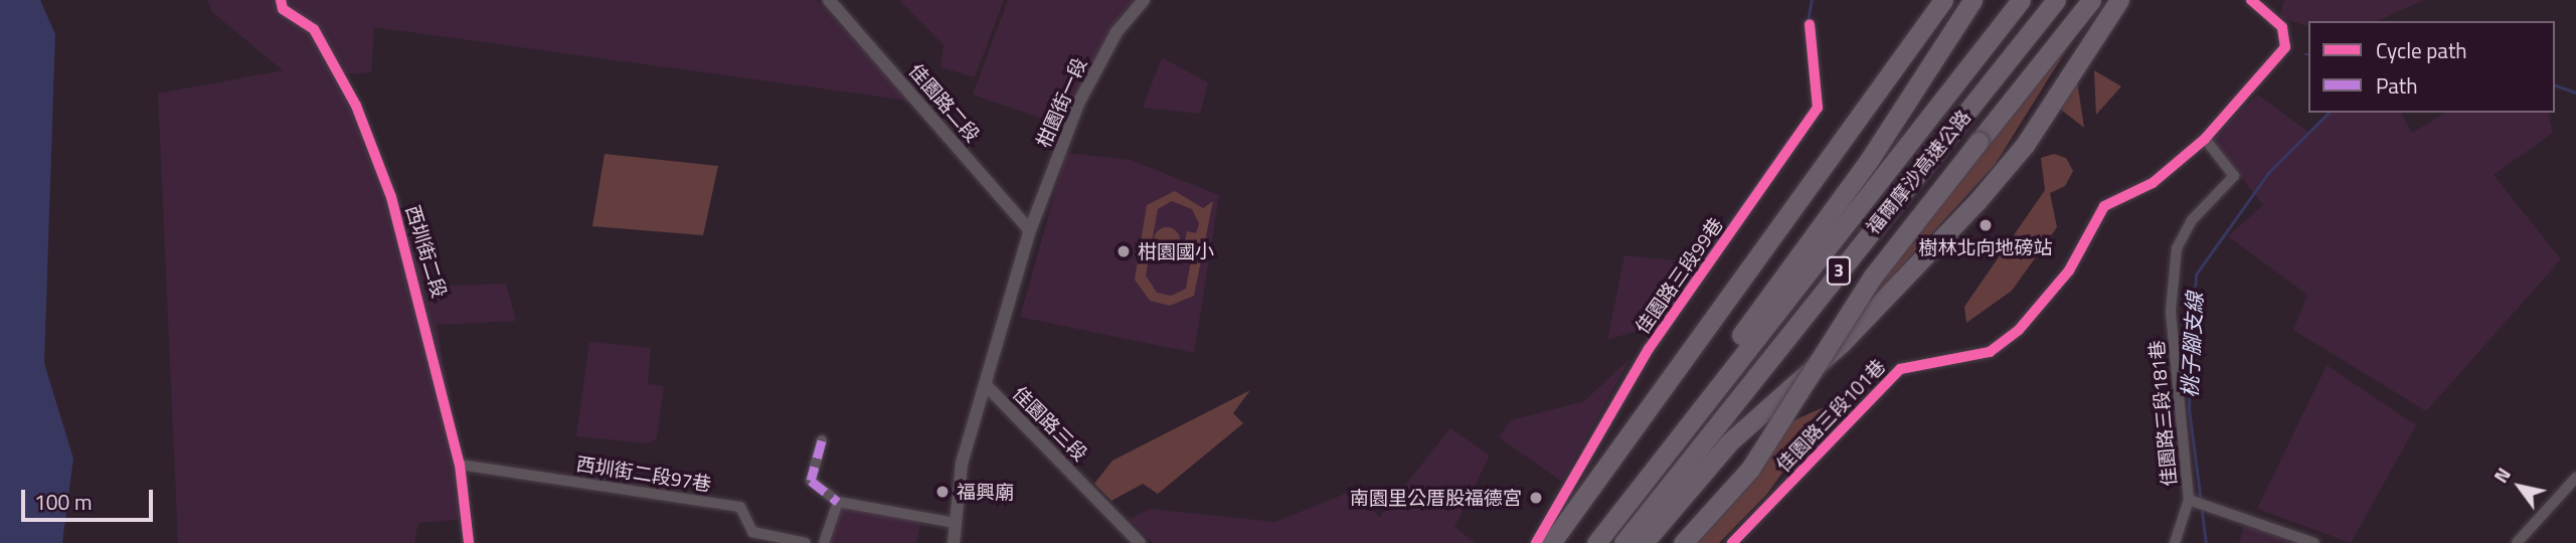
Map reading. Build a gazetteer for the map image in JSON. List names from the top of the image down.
{
  "streets": {
    "highway": ["福爾摩沙高速公路", "3"],
    "street": [
      "佳園路二段",
      "柑園街一段",
      "西圳街二段",
      "佳園路三段99巷",
      "佳園路三段181巷",
      "佳園路三段101巷",
      "佳園路三段",
      "西圳街二段97巷"
    ]
  },
  "crossings": [
    ["佳園路二段", "柑園街一段"],
    ["佳園路二段", "佳園路三段"],
    ["柑園街一段", "佳園路三段"],
    ["西圳街二段", "西圳街二段97巷"],
    ["佳園路三段181巷", "佳園路三段101巷"]
  ],
  "water": ["桃子腳支線"],
  "places": [
    "樹林北向地磅站",
    "柑園國小",
    "福興廟",
    "南園里公厝股福德宮"
  ],
  "legend": ["Cycle path", "Path"],
  "scale_bar": "100 m",
  "north": "top left"
}
